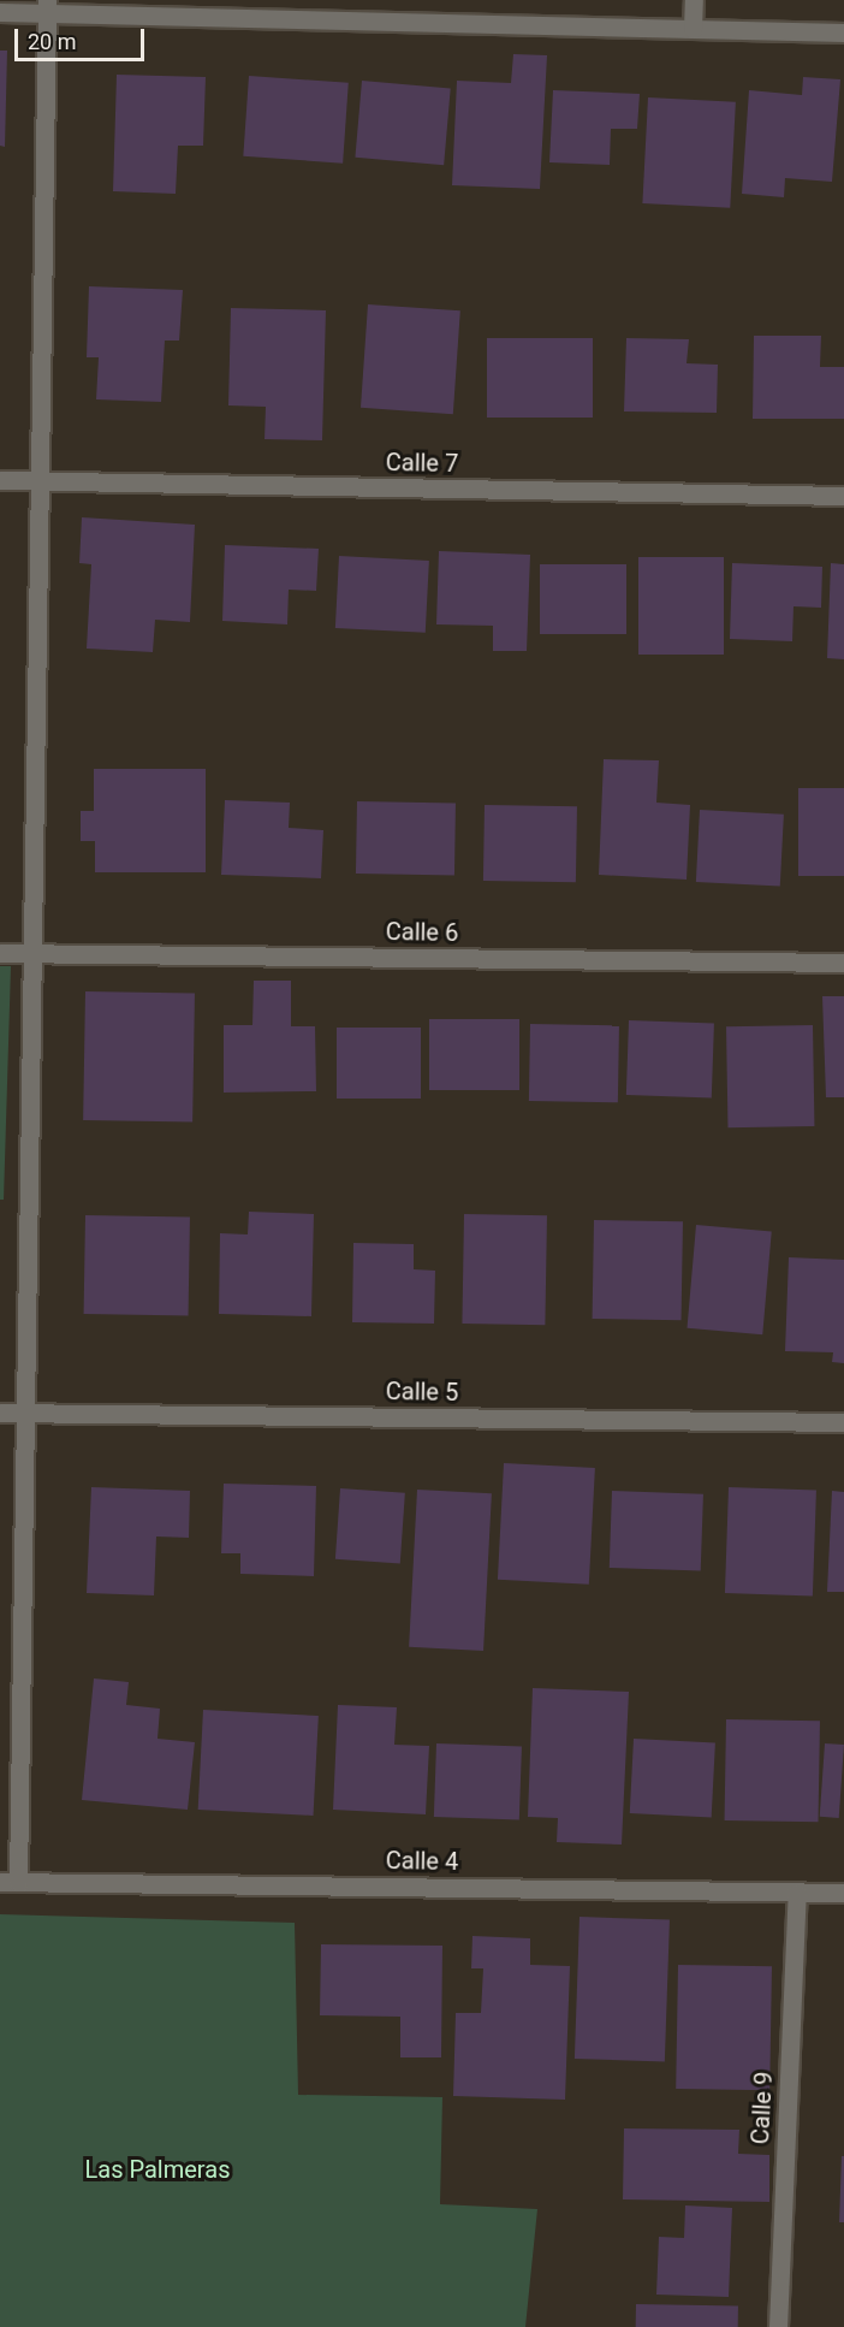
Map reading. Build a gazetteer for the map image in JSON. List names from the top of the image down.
{
  "streets": {
    "street": [
      "Calle 7",
      "Calle 6",
      "Calle 5",
      "Calle 4",
      "Calle 9"
    ]
  },
  "crossings": [
    ["Calle 4", "Calle 9"]
  ],
  "parks": ["Las Palmeras"],
  "scale_bar": "20 m"
}
